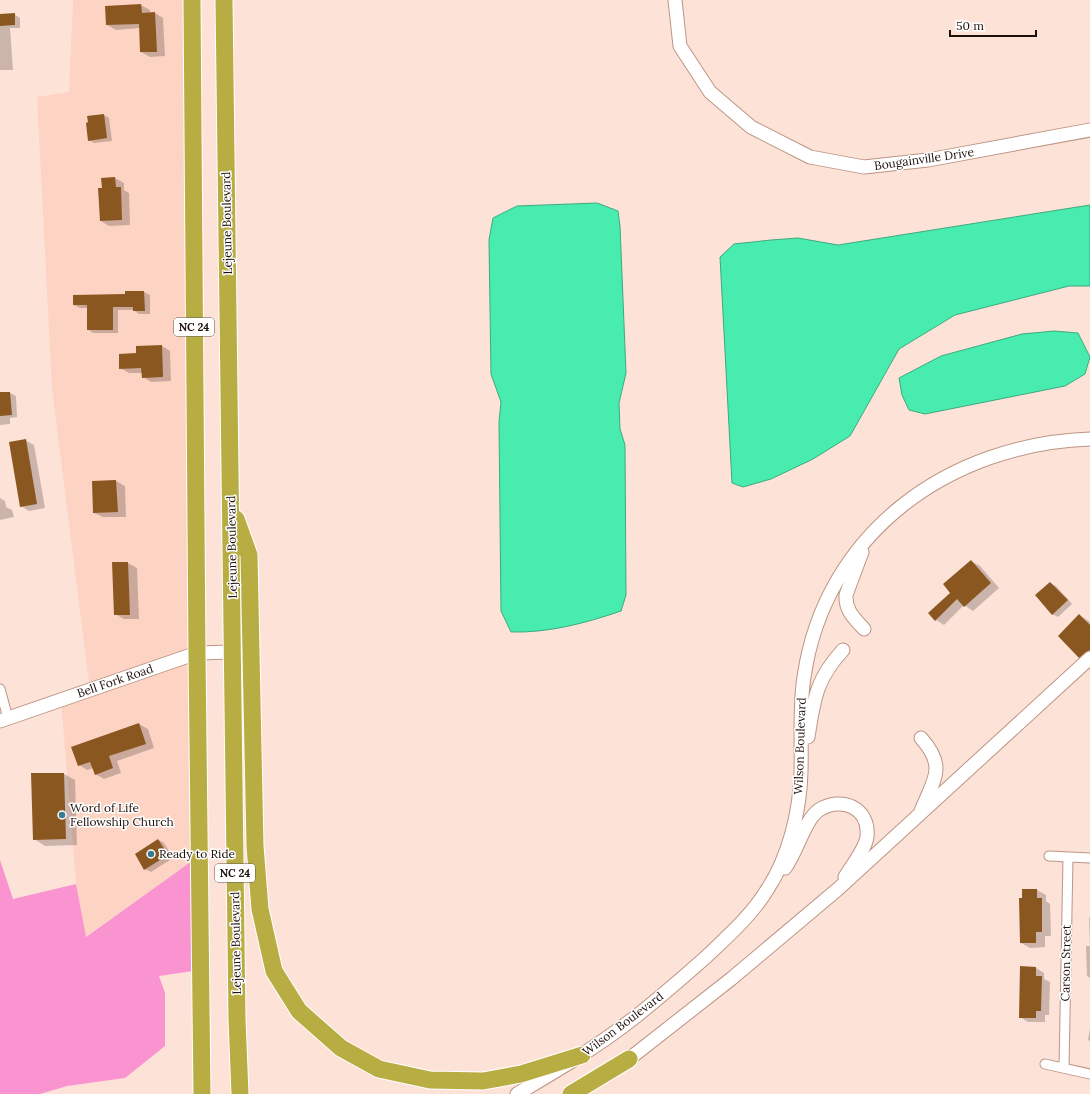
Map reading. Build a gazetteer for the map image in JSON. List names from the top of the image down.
{
  "streets": {
    "highway": ["Lejeune Boulevard", "NC 24"],
    "main road": ["Bougainville Drive", "Bell Fork Road", "Wilson Boulevard"],
    "street": ["Carson Street"]
  },
  "crossings": [
    ["Lejeune Boulevard", "Bell Fork Road"],
    ["NC 24", "Bell Fork Road"]
  ],
  "places": ["Word of Life Fellowship Church", "Ready to Ride"],
  "scale_bar": "50 m"
}
